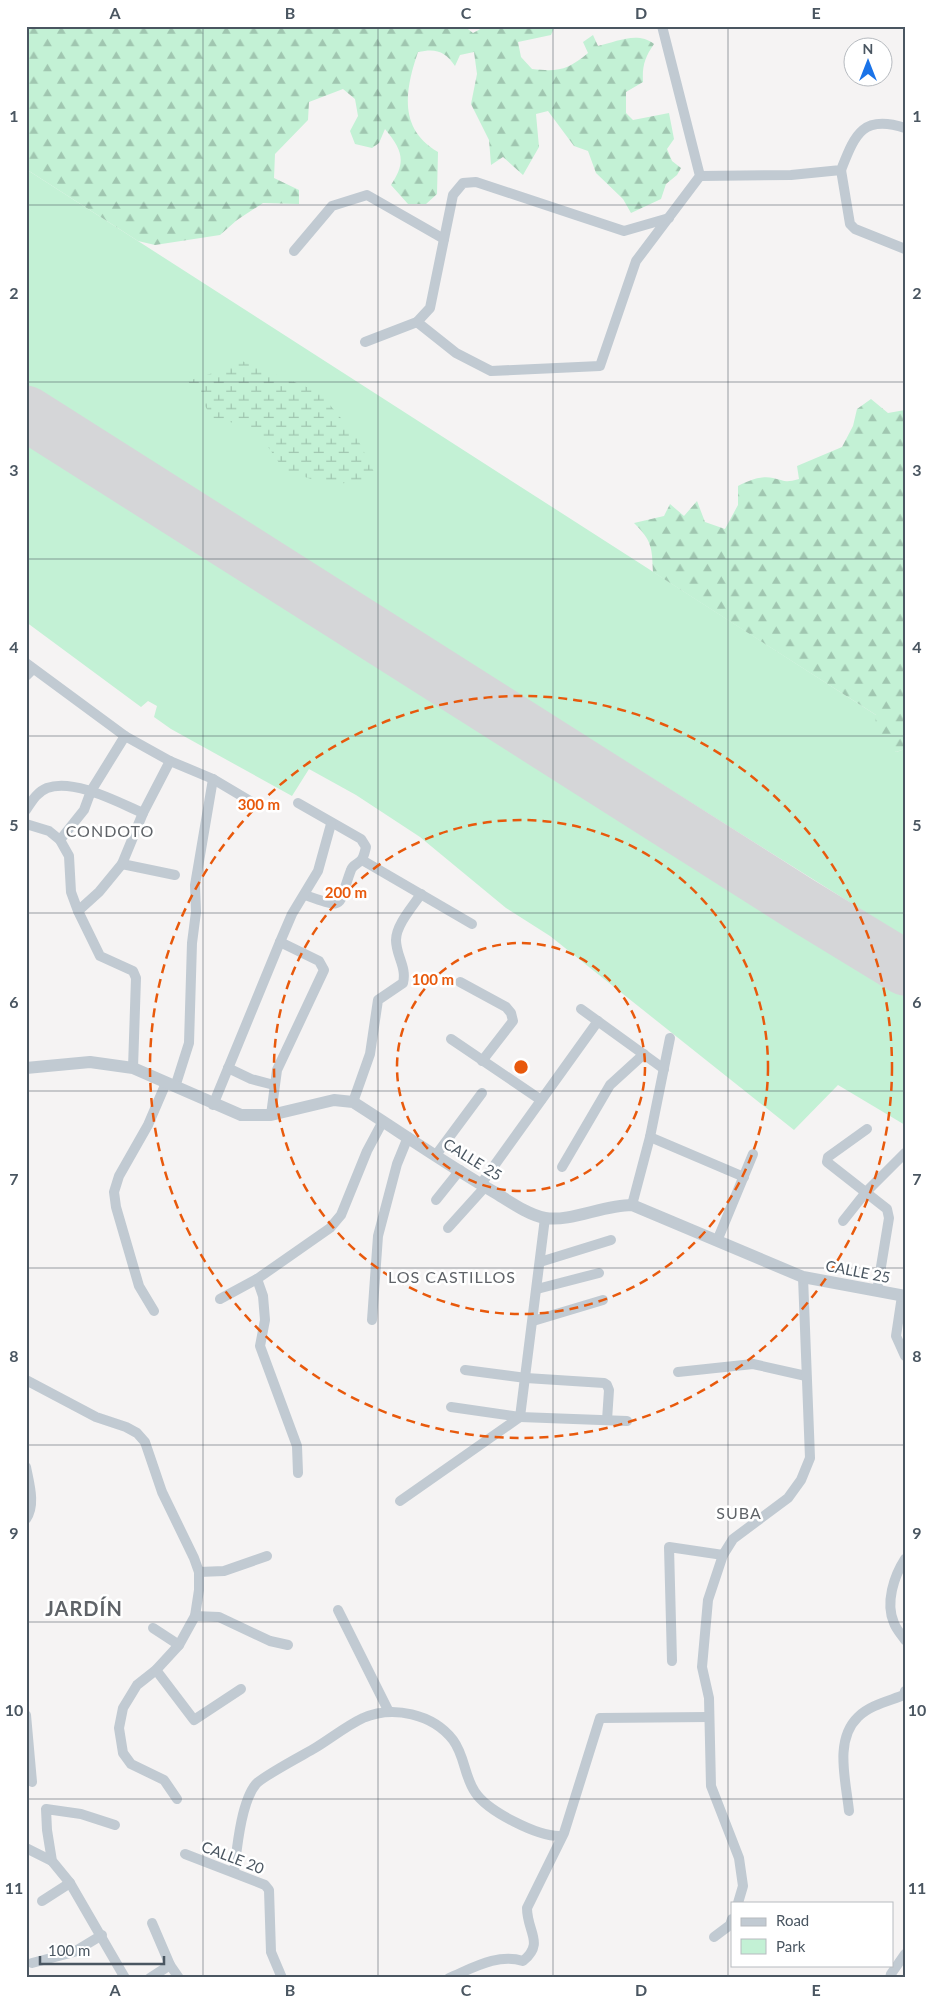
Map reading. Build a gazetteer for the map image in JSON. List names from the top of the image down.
{
  "streets": {
    "street": ["CALLE 25", "CALLE 20"]
  },
  "districts": [
    "CONDOTO",
    "LOS CASTILLOS",
    "SUBA",
    "JARDÍN"
  ],
  "legend": ["Road", "Park"],
  "scale_bar": "100 m",
  "north": "top",
  "grid": {
    "columns": [
      "A",
      "B",
      "C",
      "D",
      "E"
    ],
    "rows": [
      "1",
      "2",
      "3",
      "4",
      "5",
      "6",
      "7",
      "8",
      "9",
      "10",
      "11"
    ]
  },
  "rings": ["300 m", "200 m", "100 m"]
}
